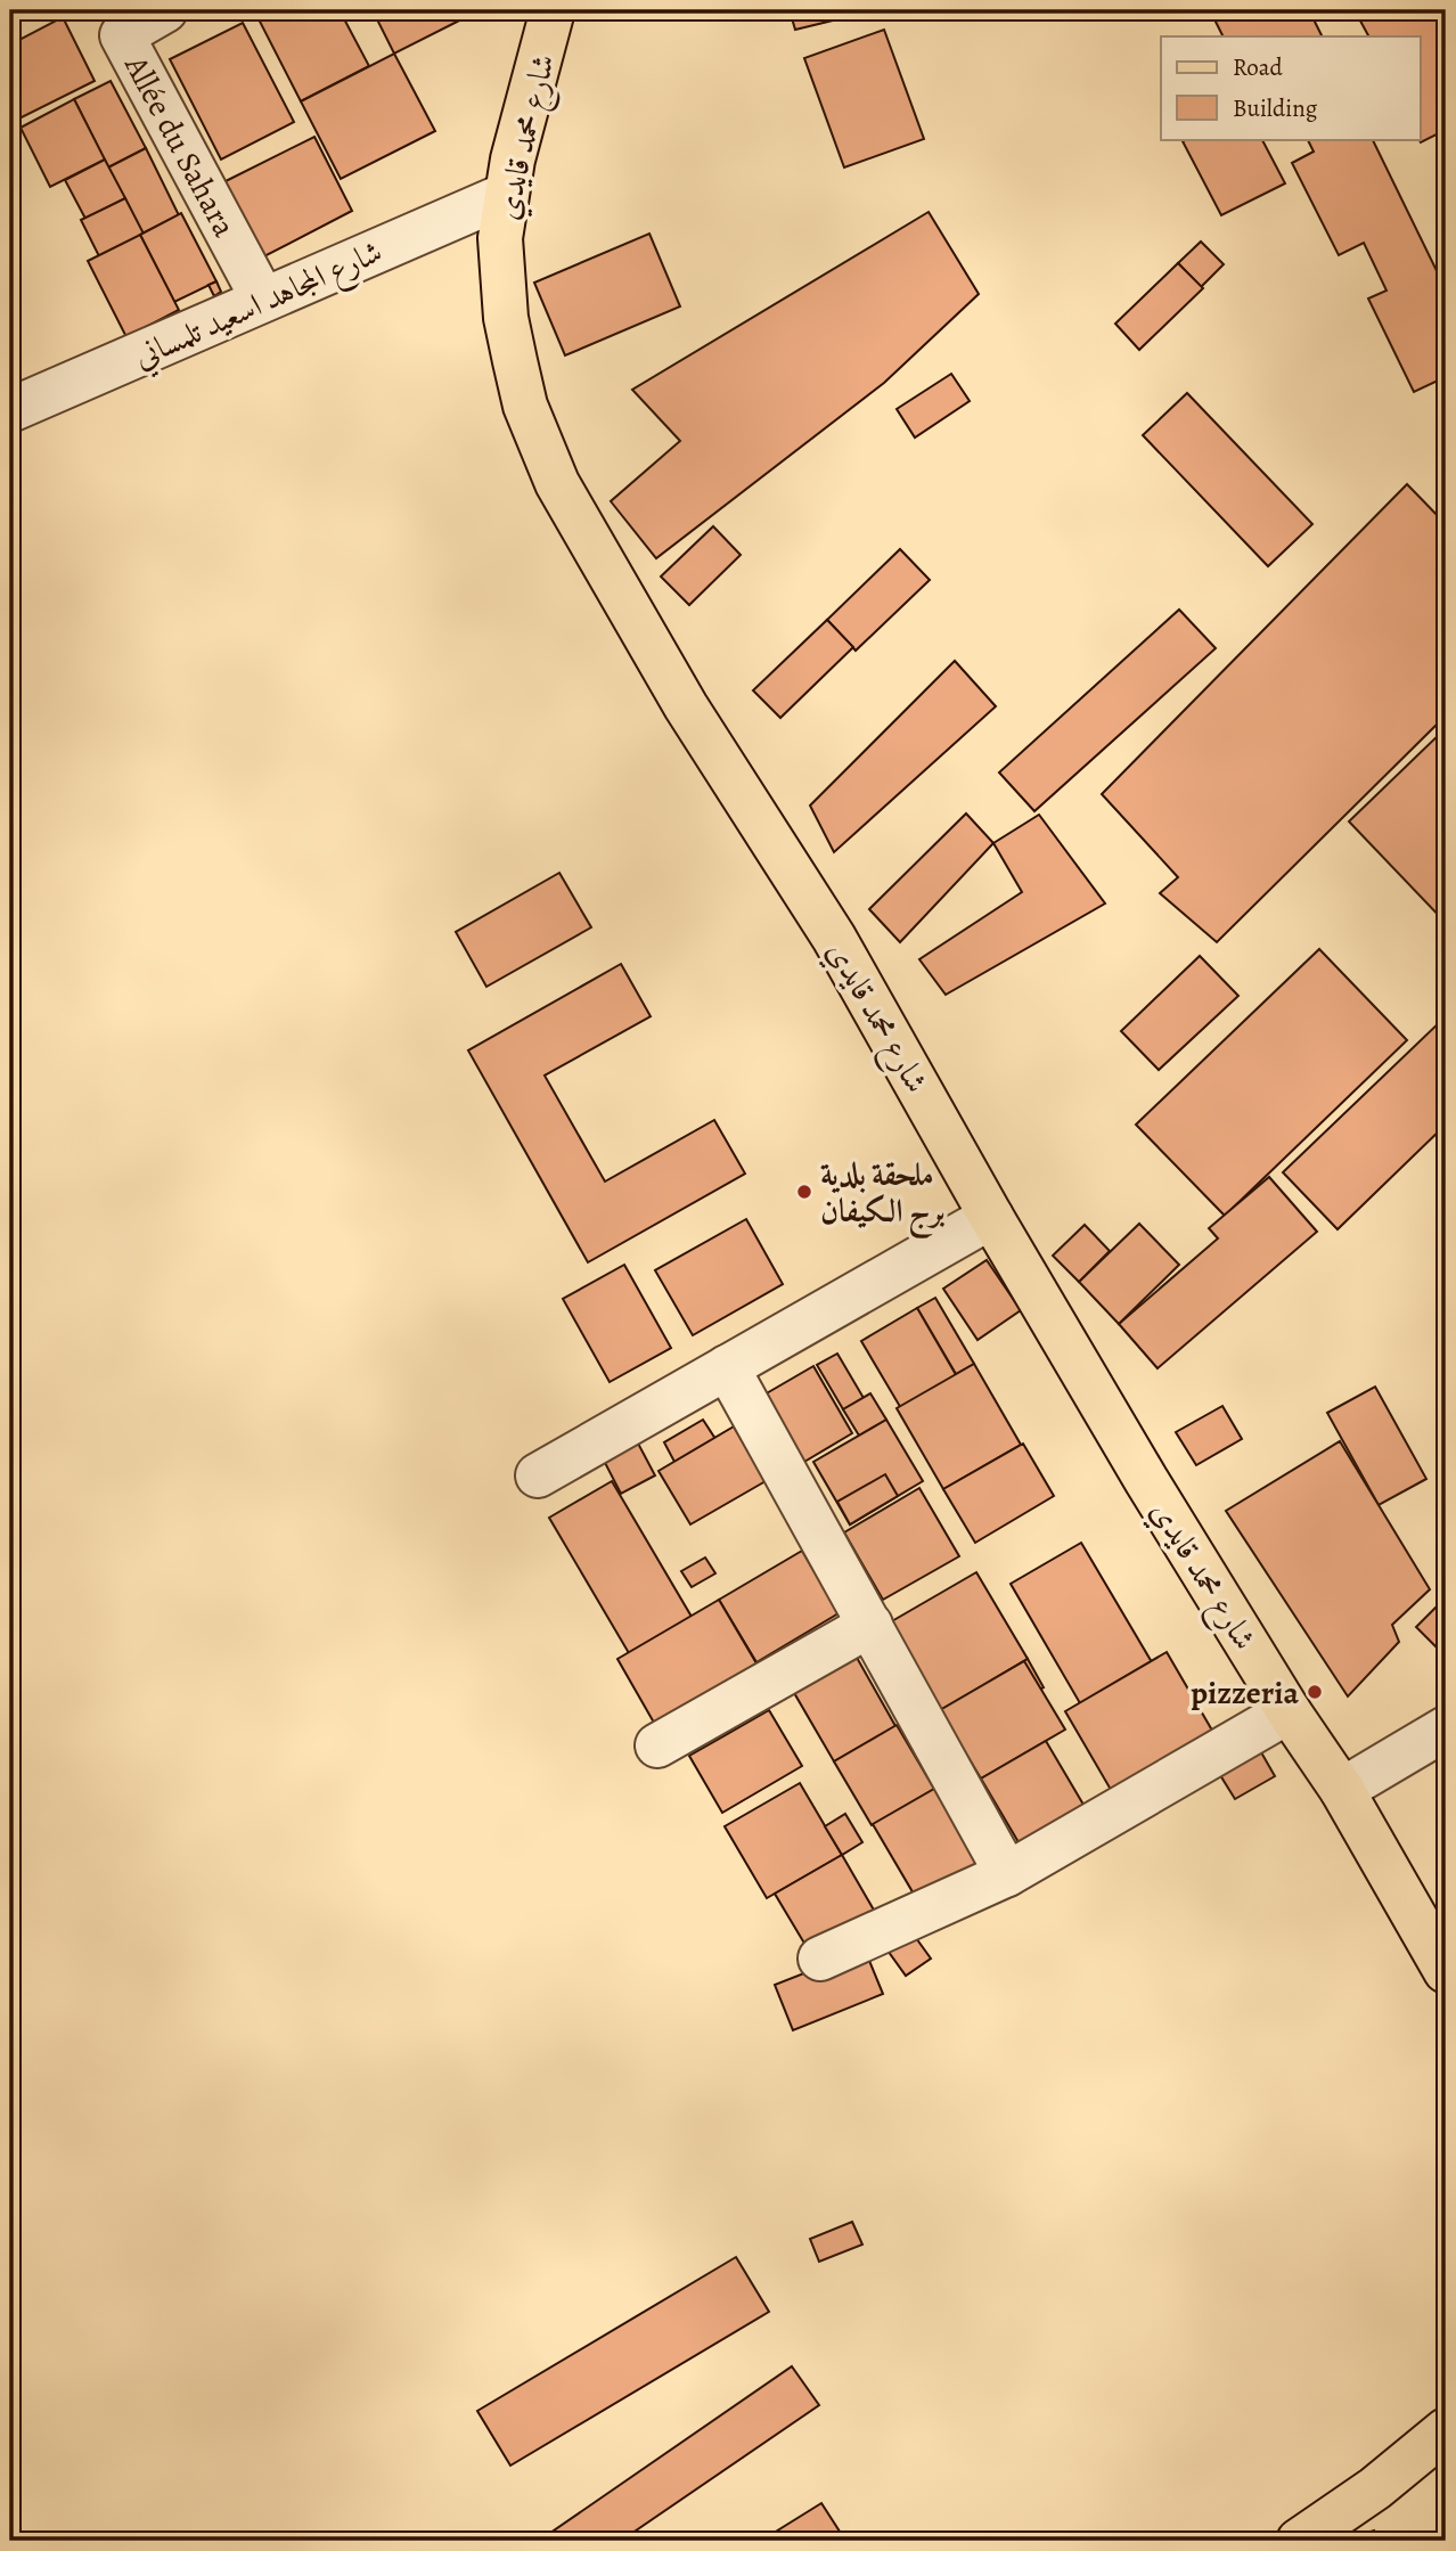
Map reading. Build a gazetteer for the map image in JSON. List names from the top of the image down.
{
  "streets": {
    "main road": ["شارع محمد قايدي"],
    "street": ["Allée du Sahara", "شارع المجاهد اسعيد تلمساني"]
  },
  "crossings": [
    ["شارع محمد قايدي", "شارع المجاهد اسعيد تلمساني"],
    ["Allée du Sahara", "شارع المجاهد اسعيد تلمساني"]
  ],
  "places": ["ملحقة بلدية برج الكيفان", "pizzeria"],
  "legend": ["Road", "Building"]
}
